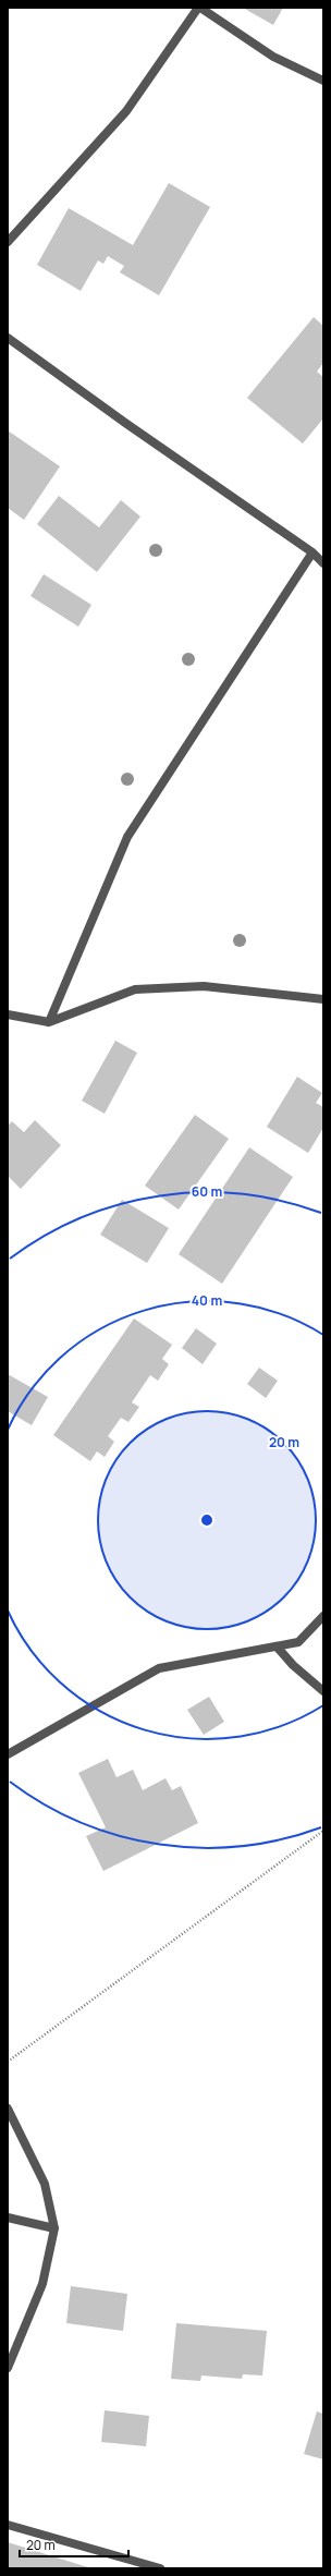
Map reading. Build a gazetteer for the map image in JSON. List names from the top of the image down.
{
  "scale_bar": "20 m",
  "rings": ["60 m", "40 m", "20 m"]
}
